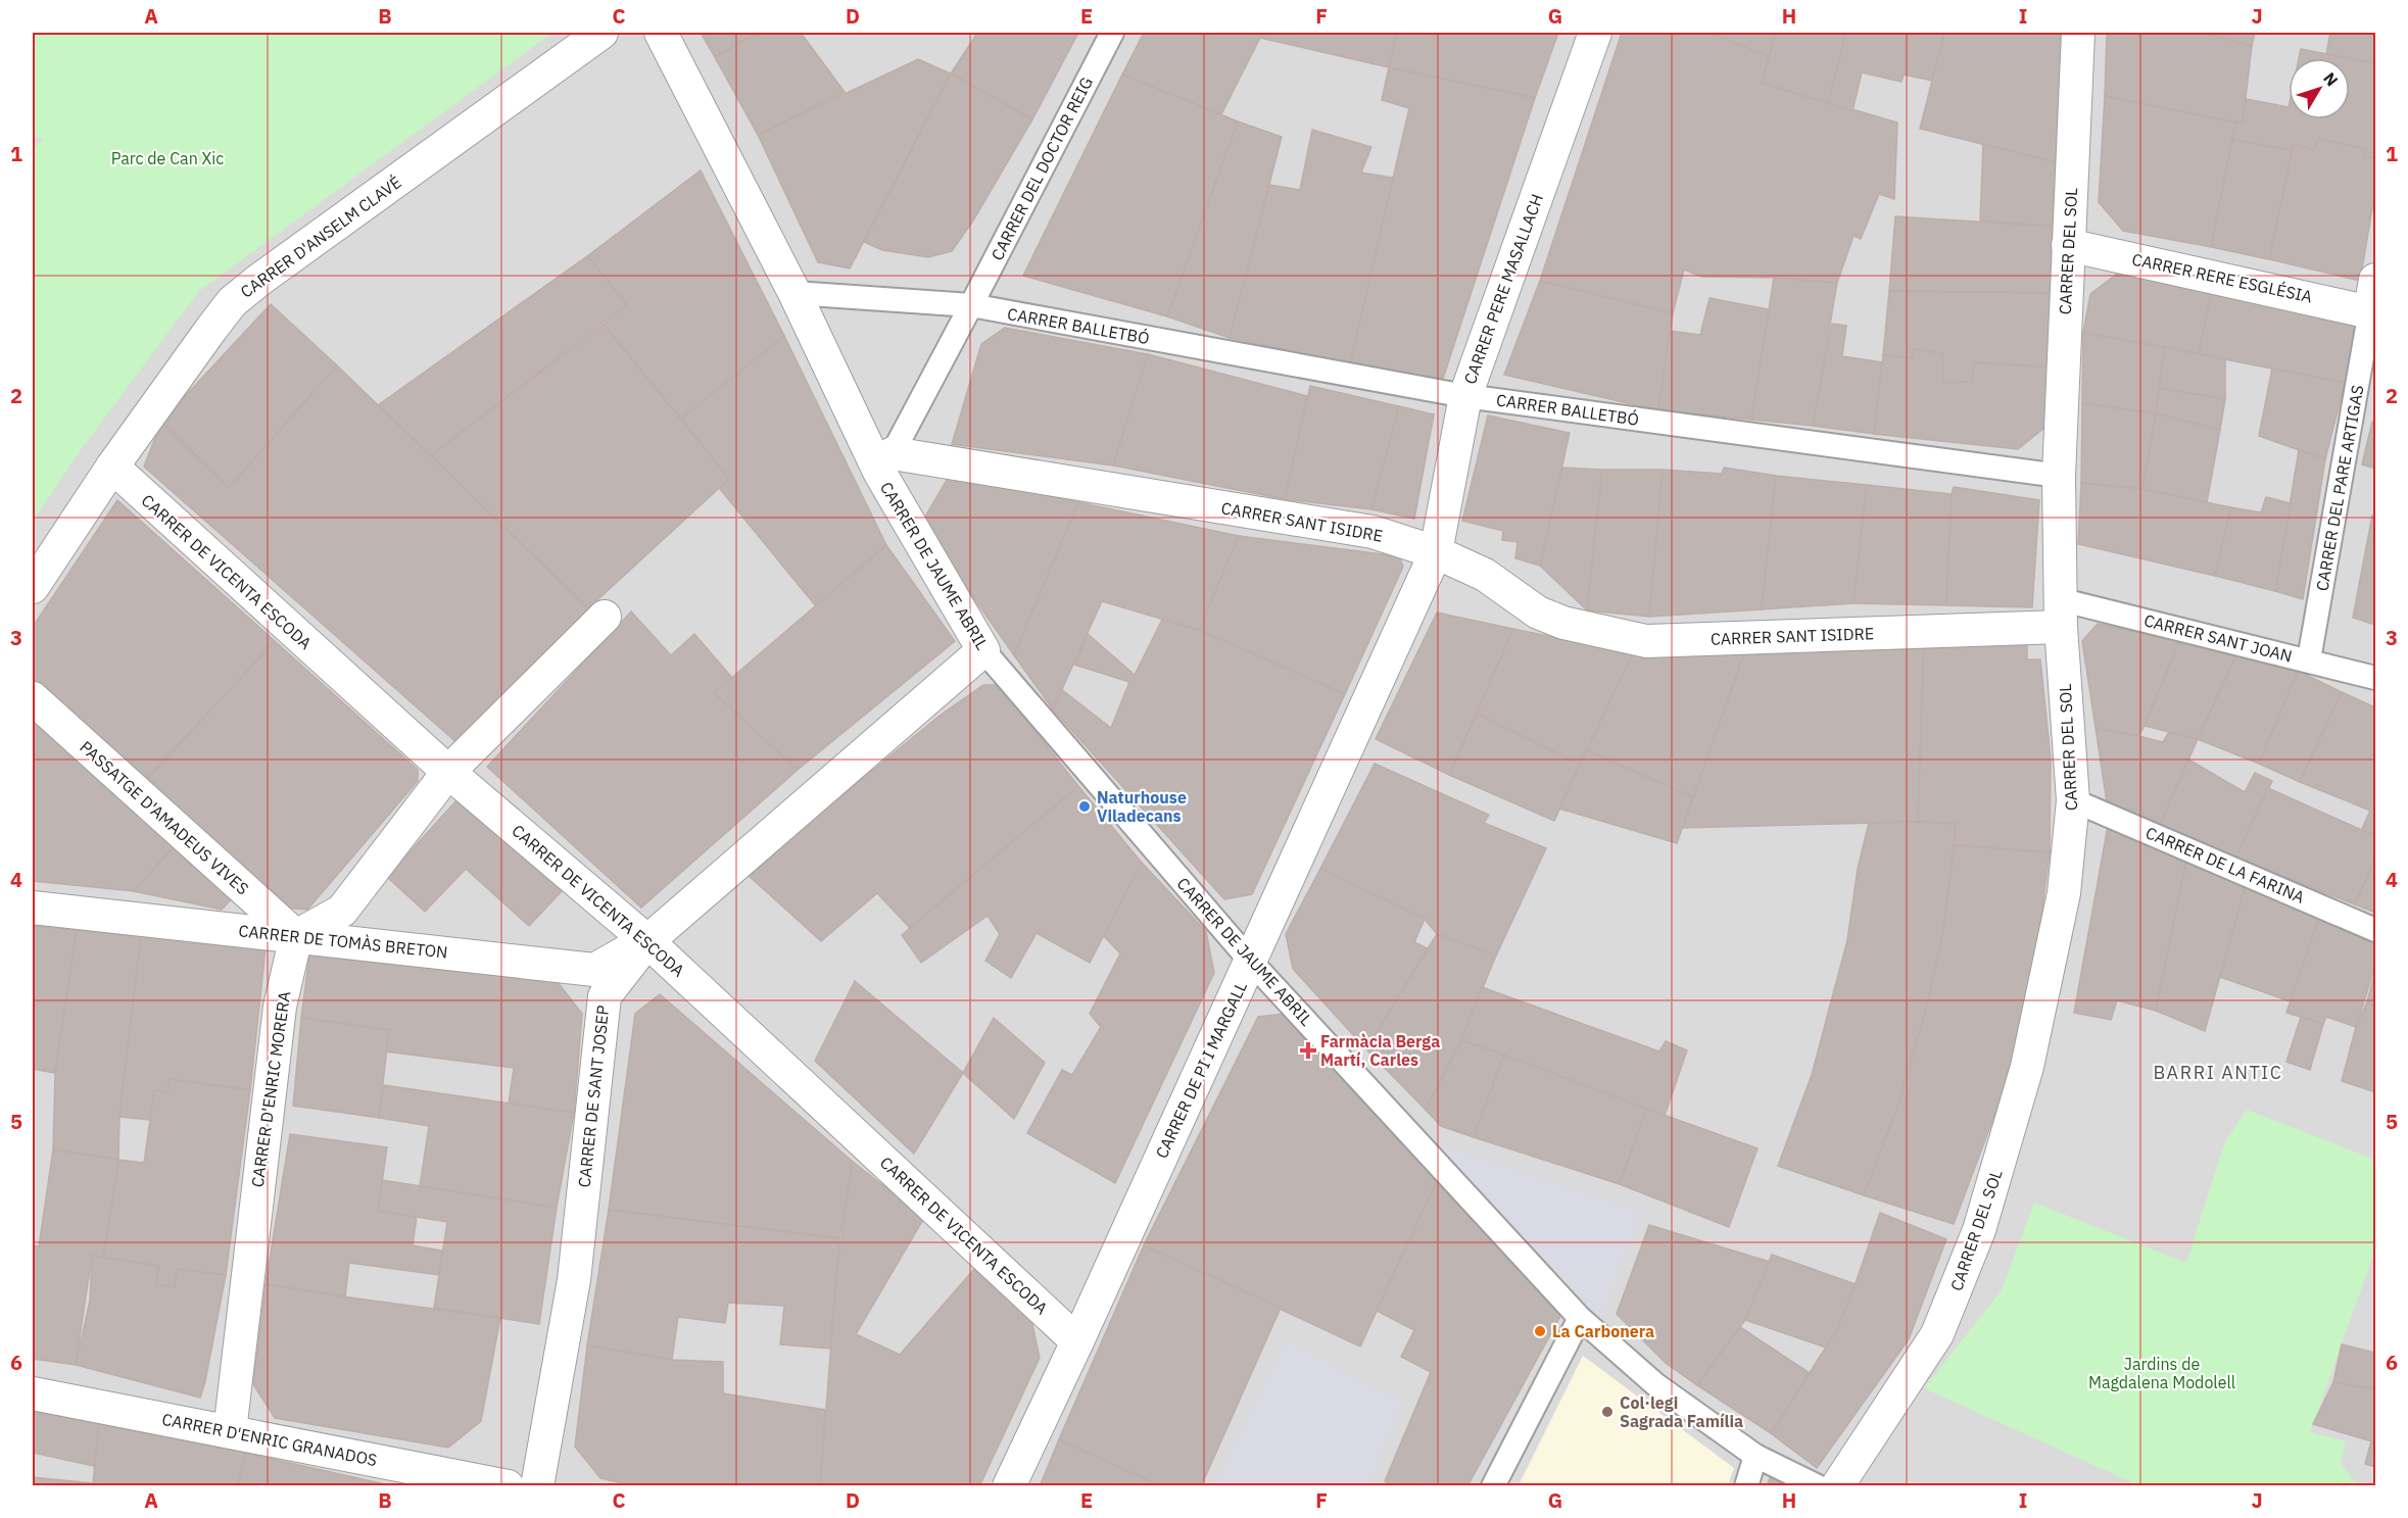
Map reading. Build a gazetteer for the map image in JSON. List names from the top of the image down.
{
  "streets": {
    "street": [
      "CARRER DEL DOCTOR REIG",
      "CARRER D'ANSELM CLAVÉ",
      "CARRER DEL SOL",
      "CARRER RERE ESGLÉSIA",
      "CARRER PERE MASALLACH",
      "CARRER BALLETBÓ",
      "CARRER DEL PARE ARTIGAS",
      "CARRER SANT ISIDRE",
      "CARRER DE JAUME ABRIL",
      "CARRER DE VICENTA ESCODA",
      "CARRER SANT JOAN",
      "PASSATGE D'AMADEUS VIVES",
      "CARRER DE LA FARINA",
      "CARRER DE TOMÀS BRETON",
      "CARRER DE PI I MARGALL",
      "CARRER D'ENRIC MORERA",
      "CARRER DE SANT JOSEP",
      "CARRER D'ENRIC GRANADOS"
    ]
  },
  "crossings": [
    ["CARRER DEL DOCTOR REIG", "CARRER BALLETBÓ"],
    ["CARRER DEL DOCTOR REIG", "CARRER SANT ISIDRE"],
    ["CARRER DEL DOCTOR REIG", "CARRER DE JAUME ABRIL"],
    ["CARRER D'ANSELM CLAVÉ", "CARRER DE VICENTA ESCODA"],
    ["CARRER DEL SOL", "CARRER RERE ESGLÉSIA"],
    ["CARRER DEL SOL", "CARRER BALLETBÓ"],
    ["CARRER DEL SOL", "CARRER SANT ISIDRE"],
    ["CARRER DEL SOL", "CARRER SANT JOAN"],
    ["CARRER DEL SOL", "CARRER DE LA FARINA"],
    ["CARRER RERE ESGLÉSIA", "CARRER DEL PARE ARTIGAS"],
    ["CARRER PERE MASALLACH", "CARRER BALLETBÓ"],
    ["CARRER PERE MASALLACH", "CARRER SANT ISIDRE"],
    ["CARRER PERE MASALLACH", "CARRER DE PI I MARGALL"],
    ["CARRER BALLETBÓ", "CARRER DE JAUME ABRIL"],
    ["CARRER DEL PARE ARTIGAS", "CARRER SANT JOAN"],
    ["CARRER SANT ISIDRE", "CARRER DE JAUME ABRIL"],
    ["CARRER SANT ISIDRE", "CARRER SANT JOAN"],
    ["CARRER SANT ISIDRE", "CARRER DE PI I MARGALL"],
    ["CARRER DE JAUME ABRIL", "CARRER DE PI I MARGALL"],
    ["CARRER DE JAUME ABRIL", "CARRER DE SANT JOSEP"],
    ["CARRER DE VICENTA ESCODA", "CARRER DE TOMÀS BRETON"],
    ["CARRER DE VICENTA ESCODA", "CARRER DE PI I MARGALL"],
    ["CARRER DE VICENTA ESCODA", "CARRER DE SANT JOSEP"],
    ["PASSATGE D'AMADEUS VIVES", "CARRER DE TOMÀS BRETON"],
    ["PASSATGE D'AMADEUS VIVES", "CARRER D'ENRIC MORERA"],
    ["CARRER DE TOMÀS BRETON", "CARRER D'ENRIC MORERA"],
    ["CARRER DE TOMÀS BRETON", "CARRER DE SANT JOSEP"],
    ["CARRER D'ENRIC MORERA", "CARRER D'ENRIC GRANADOS"]
  ],
  "districts": ["BARRI ANTIC"],
  "parks": ["Parc de Can Xic", "Jardins de Magdalena Modolell"],
  "places": {
    "other": ["Naturhouse Viladecans", "La Carbonera", "Col·legi Sagrada Família"],
    "health": ["Farmàcia Berga Martí, Carles"]
  },
  "north": "top right",
  "grid": {
    "columns": [
      "A",
      "B",
      "C",
      "D",
      "E",
      "F",
      "G",
      "H",
      "I",
      "J"
    ],
    "rows": [
      "1",
      "2",
      "3",
      "4",
      "5",
      "6"
    ]
  }
}
